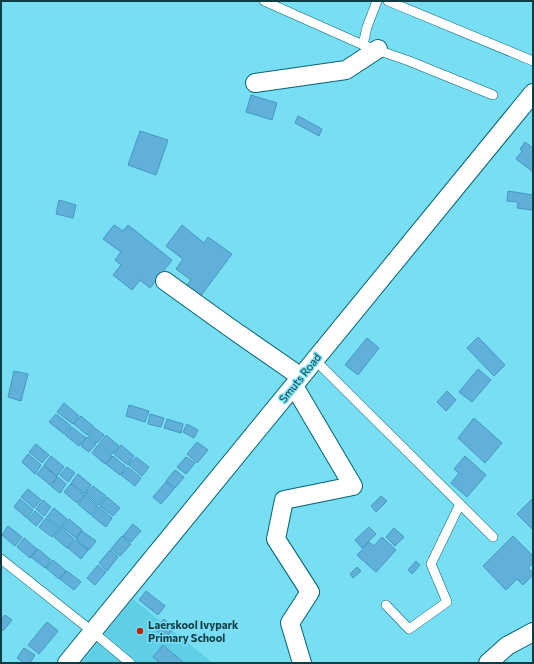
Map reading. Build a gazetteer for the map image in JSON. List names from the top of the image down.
{
  "streets": {
    "street": ["Smuts Road"]
  },
  "places": ["Laerskool Ivypark Primary School"]
}
